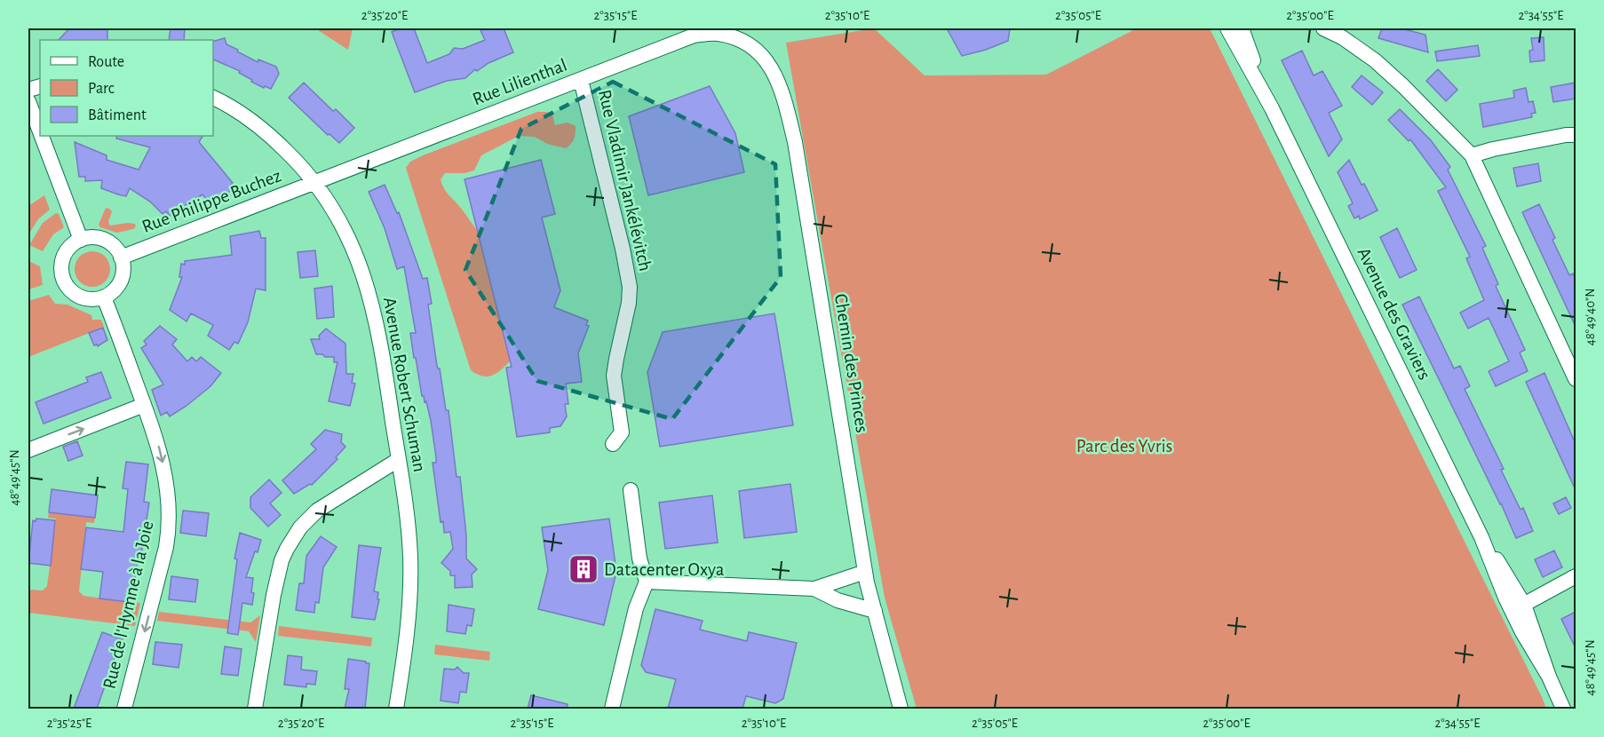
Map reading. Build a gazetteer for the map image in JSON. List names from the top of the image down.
{
  "streets": {
    "street": [
      "Rue Lilienthal",
      "Rue Vladimir Jankélévitch",
      "Rue Philippe Buchez",
      "Avenue des Graviers",
      "Chemin des Princes",
      "Avenue Robert Schuman",
      "Rue de l'Hymne à la Joie"
    ]
  },
  "crossings": [
    ["Rue Lilienthal", "Rue Vladimir Jankélévitch"],
    ["Rue Lilienthal", "Rue Philippe Buchez"],
    ["Rue Lilienthal", "Chemin des Princes"],
    ["Rue Lilienthal", "Avenue Robert Schuman"],
    ["Rue Philippe Buchez", "Avenue Robert Schuman"],
    ["Rue Philippe Buchez", "Rue de l'Hymne à la Joie"]
  ],
  "one_way": ["Rue de l'Hymne à la Joie"],
  "parks": ["Parc des Yvris"],
  "places": {
    "building": ["Datacenter Oxya"]
  },
  "legend": ["Route", "Parc", "Bâtiment"],
  "coordinates": [
    "2°35'20\"E",
    "2°35'15\"E",
    "2°35'10\"E",
    "2°35'05\"E",
    "2°35'00\"E",
    "2°34'55\"E",
    "48°49'40\"N",
    "48°49'45\"N",
    "2°35'25\"E"
  ]
}
